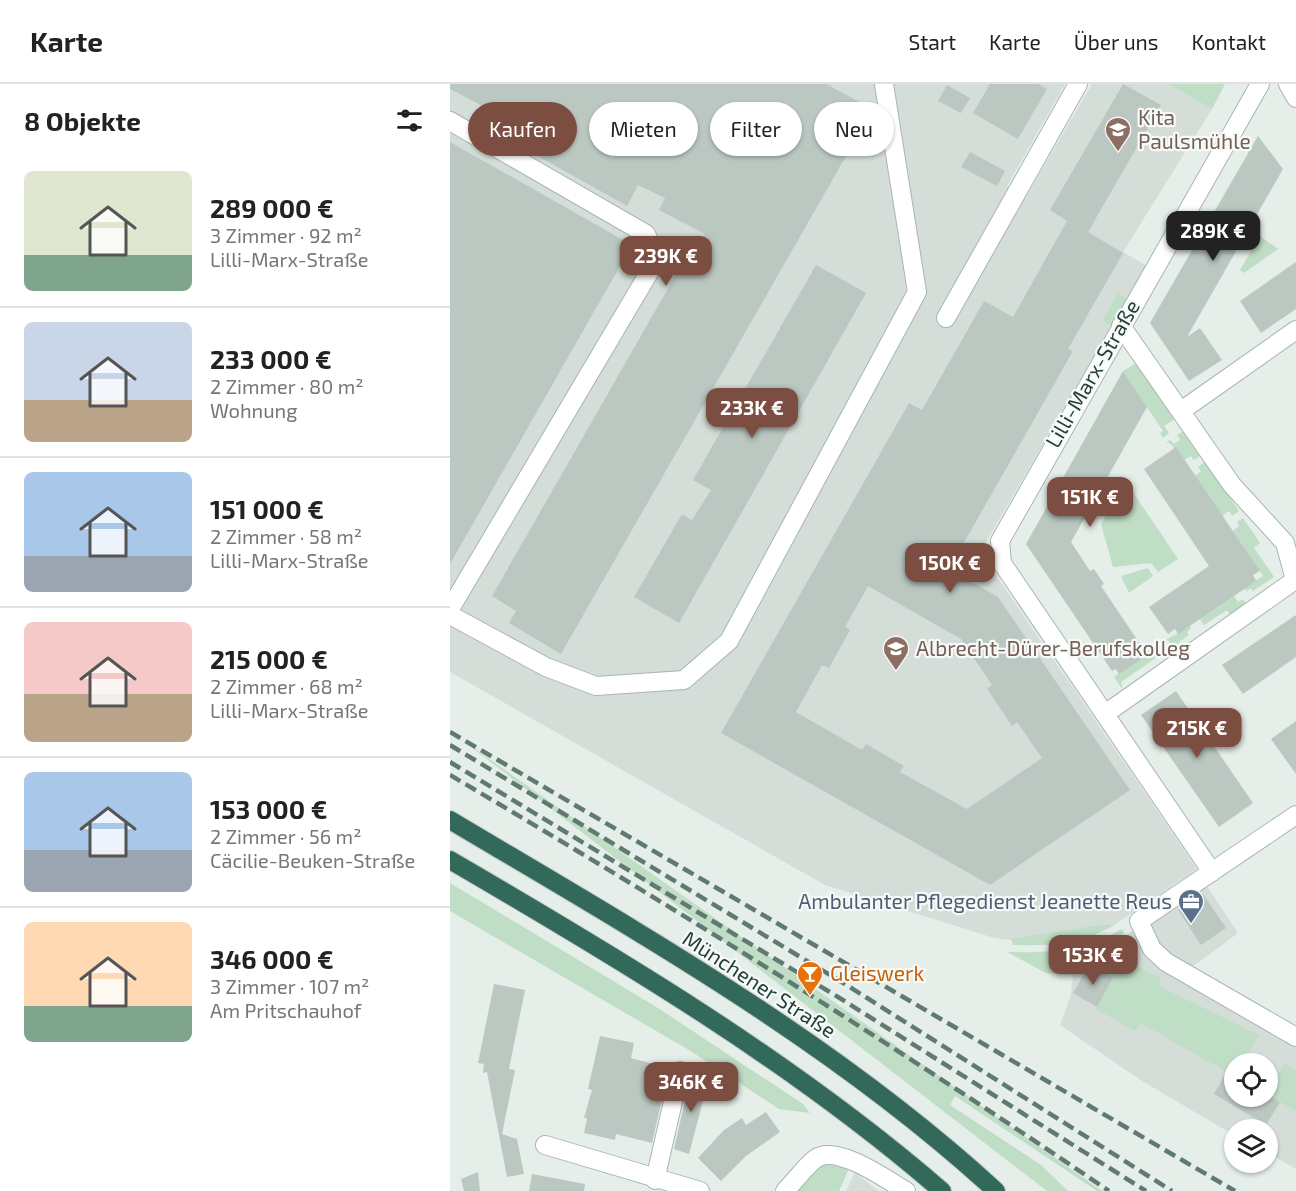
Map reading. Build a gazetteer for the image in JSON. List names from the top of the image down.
{
  "streets": {
    "highway": ["Münchener Straße"],
    "street": ["Lilli-Marx-Straße"]
  },
  "places": {
    "school or university": ["Kita Paulsmühle", "Albrecht-Dürer-Berufskolleg"],
    "office": ["Ambulanter Pflegedienst Jeanette Reus"],
    "bar": ["Gleiswerk"]
  },
  "page": {
    "header": "Karte",
    "nav": [
      "Start",
      "Karte",
      "Über uns",
      "Kontakt"
    ],
    "heading": "8 Objekte",
    "chip": [
      "Kaufen",
      "Mieten",
      "Filter",
      "Neu"
    ],
    "list": [
      {
        "name": "289 000 €",
        "note": "3 Zimmer · 92 m² · Lilli-Marx-Straße"
      },
      {
        "name": "233 000 €",
        "note": "2 Zimmer · 80 m² · Wohnung"
      },
      {
        "name": "151 000 €",
        "note": "2 Zimmer · 58 m² · Lilli-Marx-Straße"
      },
      {
        "name": "215 000 €",
        "note": "2 Zimmer · 68 m² · Lilli-Marx-Straße"
      },
      {
        "name": "153 000 €",
        "note": "2 Zimmer · 56 m² · Cäcilie-Beuken-Straße"
      },
      {
        "name": "346 000 €",
        "note": "3 Zimmer · 107 m² · Am Pritschauhof"
      }
    ],
    "price": [
      "289K €",
      "239K €",
      "233K €",
      "151K €",
      "150K €",
      "215K €",
      "153K €",
      "346K €"
    ]
  }
}
